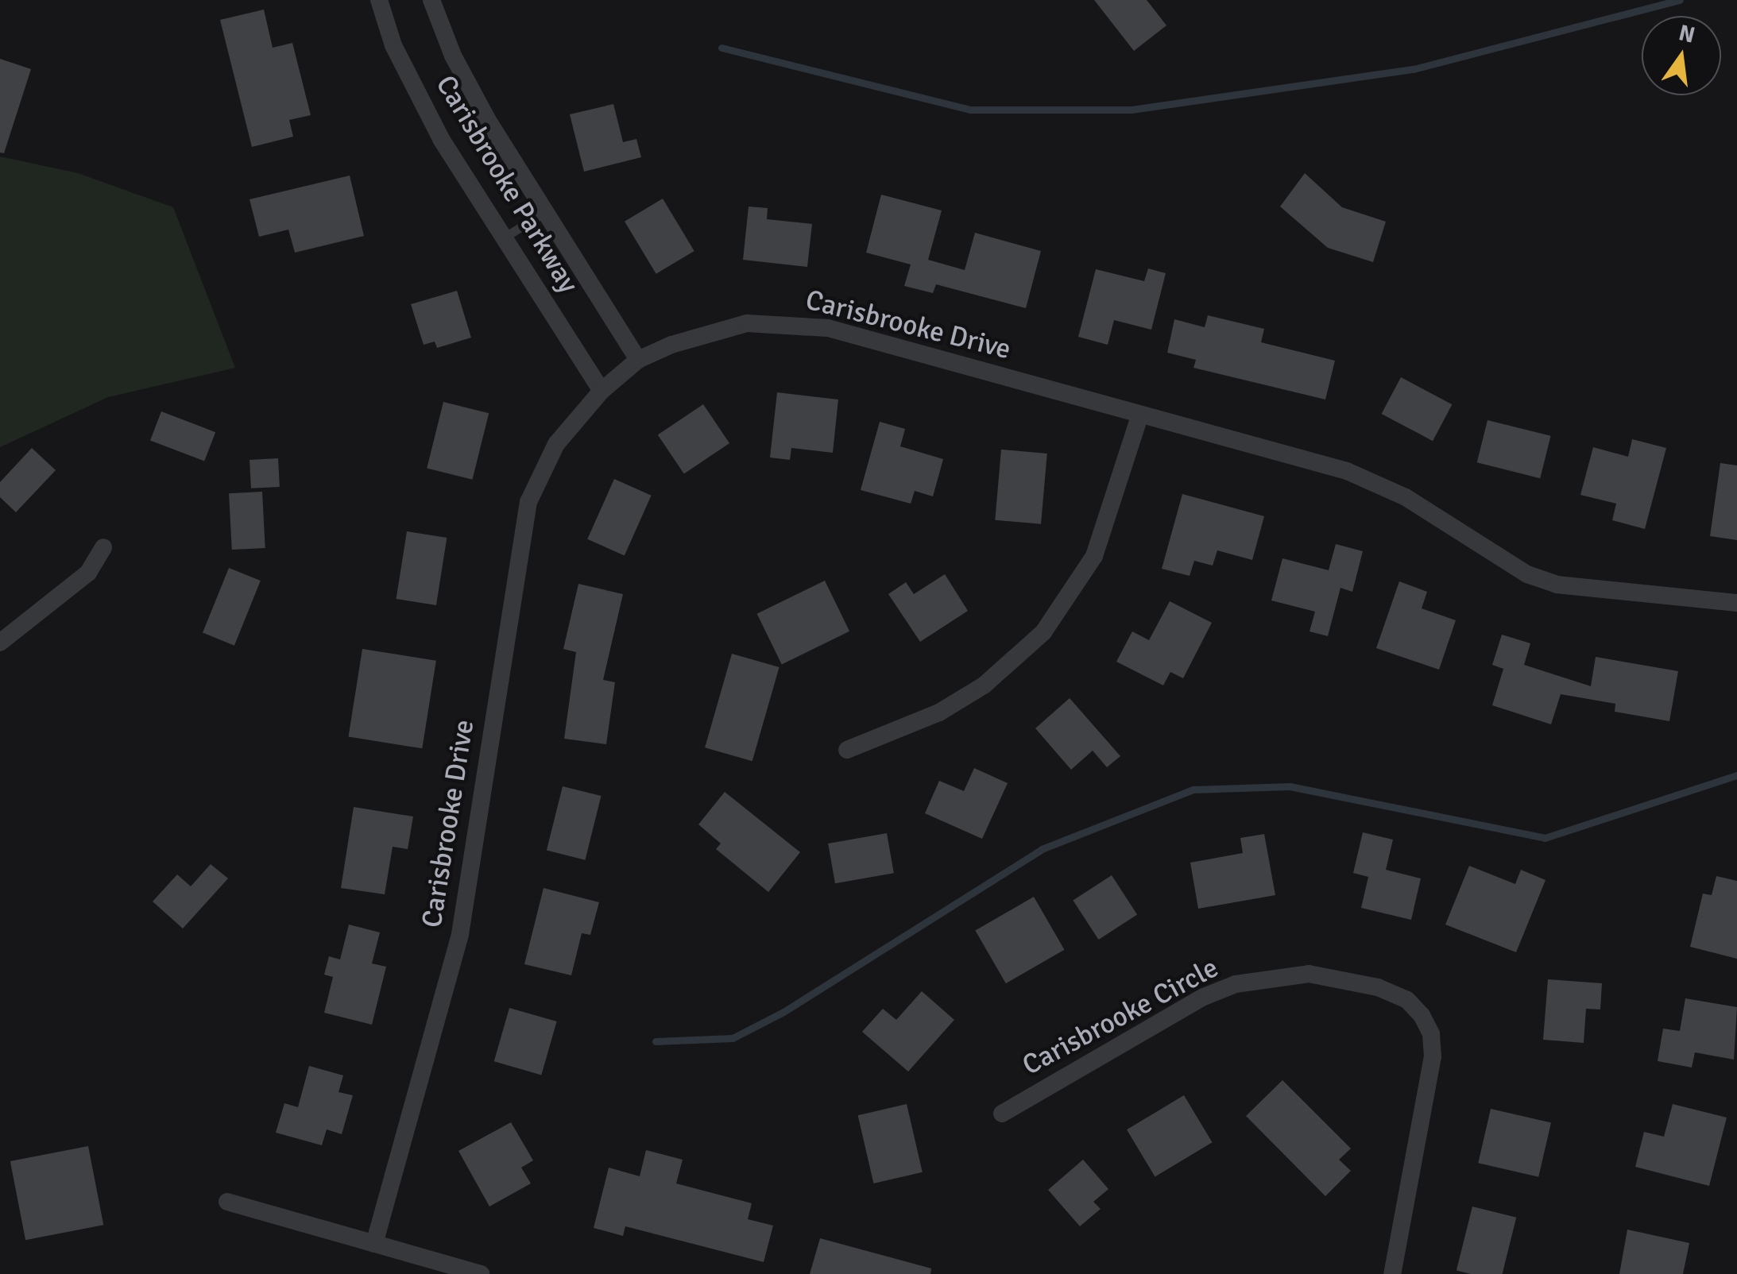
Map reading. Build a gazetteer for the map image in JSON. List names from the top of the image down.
{
  "streets": {
    "street": ["Carisbrooke Parkway", "Carisbrooke Drive", "Carisbrooke Circle"]
  },
  "crossings": [
    ["Carisbrooke Parkway", "Carisbrooke Drive"]
  ],
  "north": "top"
}
